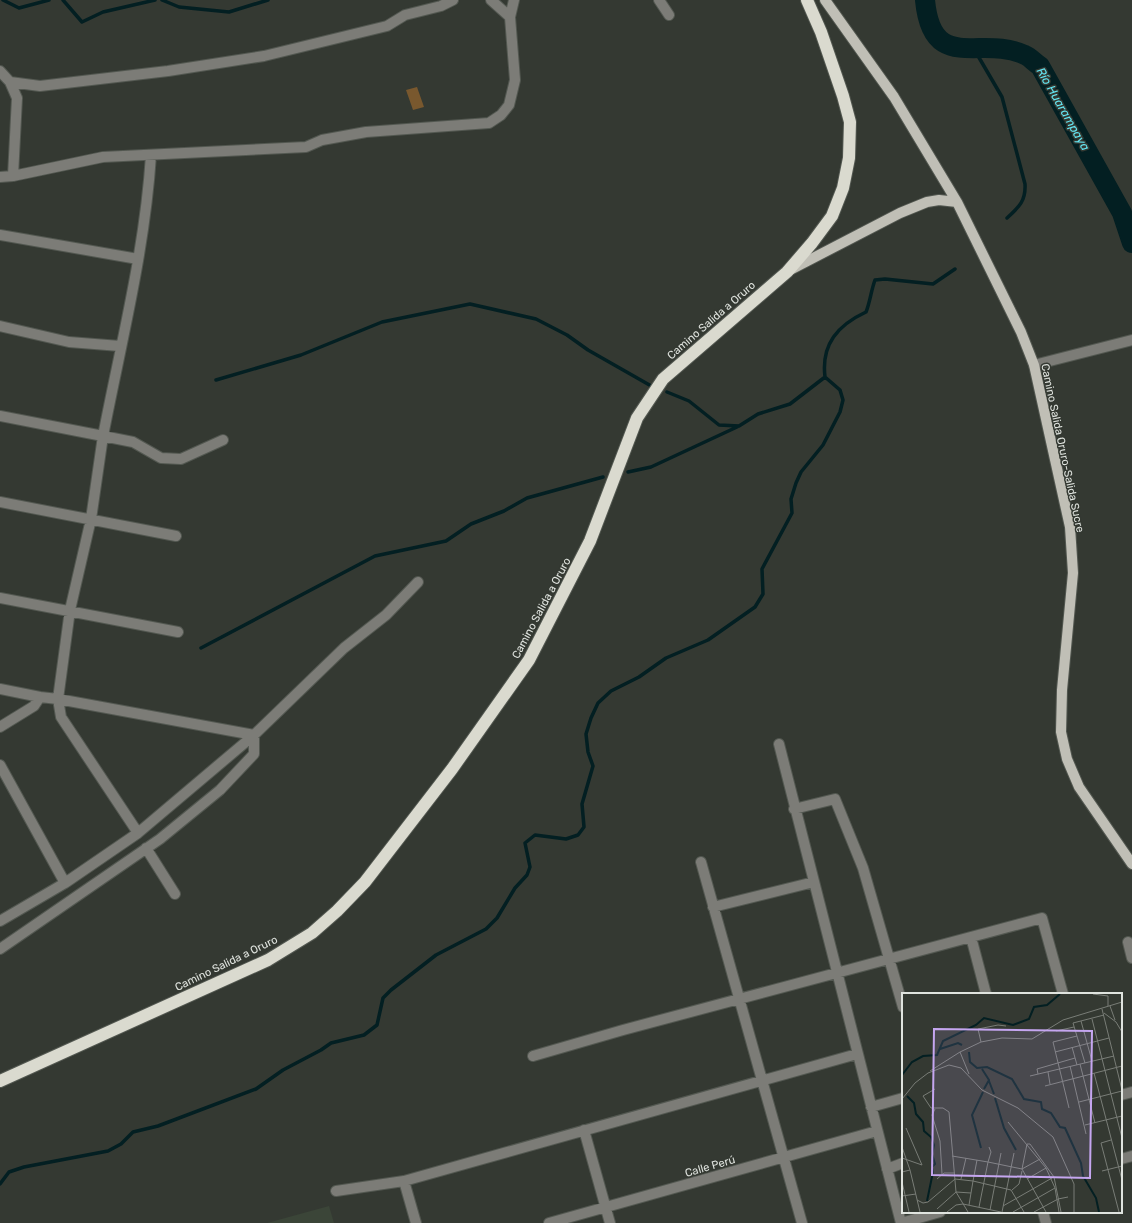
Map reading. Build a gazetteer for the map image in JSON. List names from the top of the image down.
{
  "streets": {
    "highway": ["Camino Salida a Oruro"],
    "main road": ["Camino Salida Oruro-Salida Sucre"],
    "street": ["Calle Perú"]
  },
  "water": ["Río Huarampaya"]
}
